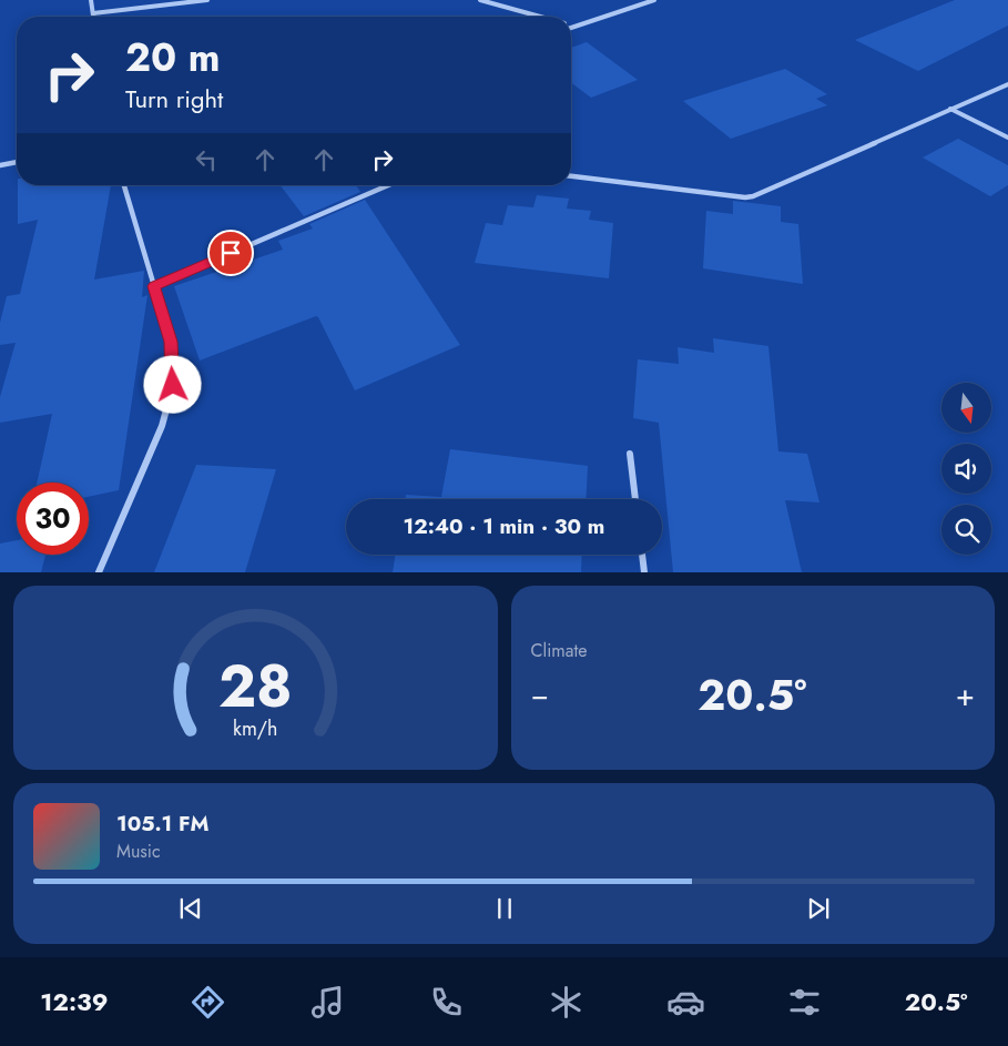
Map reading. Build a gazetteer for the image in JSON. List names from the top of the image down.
{
  "north": "bottom",
  "page": {
    "turn": ["20 m", "Turn right"],
    "limit": "30",
    "trip": "12:40 · 1 min · 30 m",
    "tile": "Climate",
    "heat": ["−", "20.5°", "+"],
    "song": ["105.1 FM", "Music"],
    "tabs": ["12:39", "20.5°"],
    "gauge": ["28", "km/h"]
  }
}
